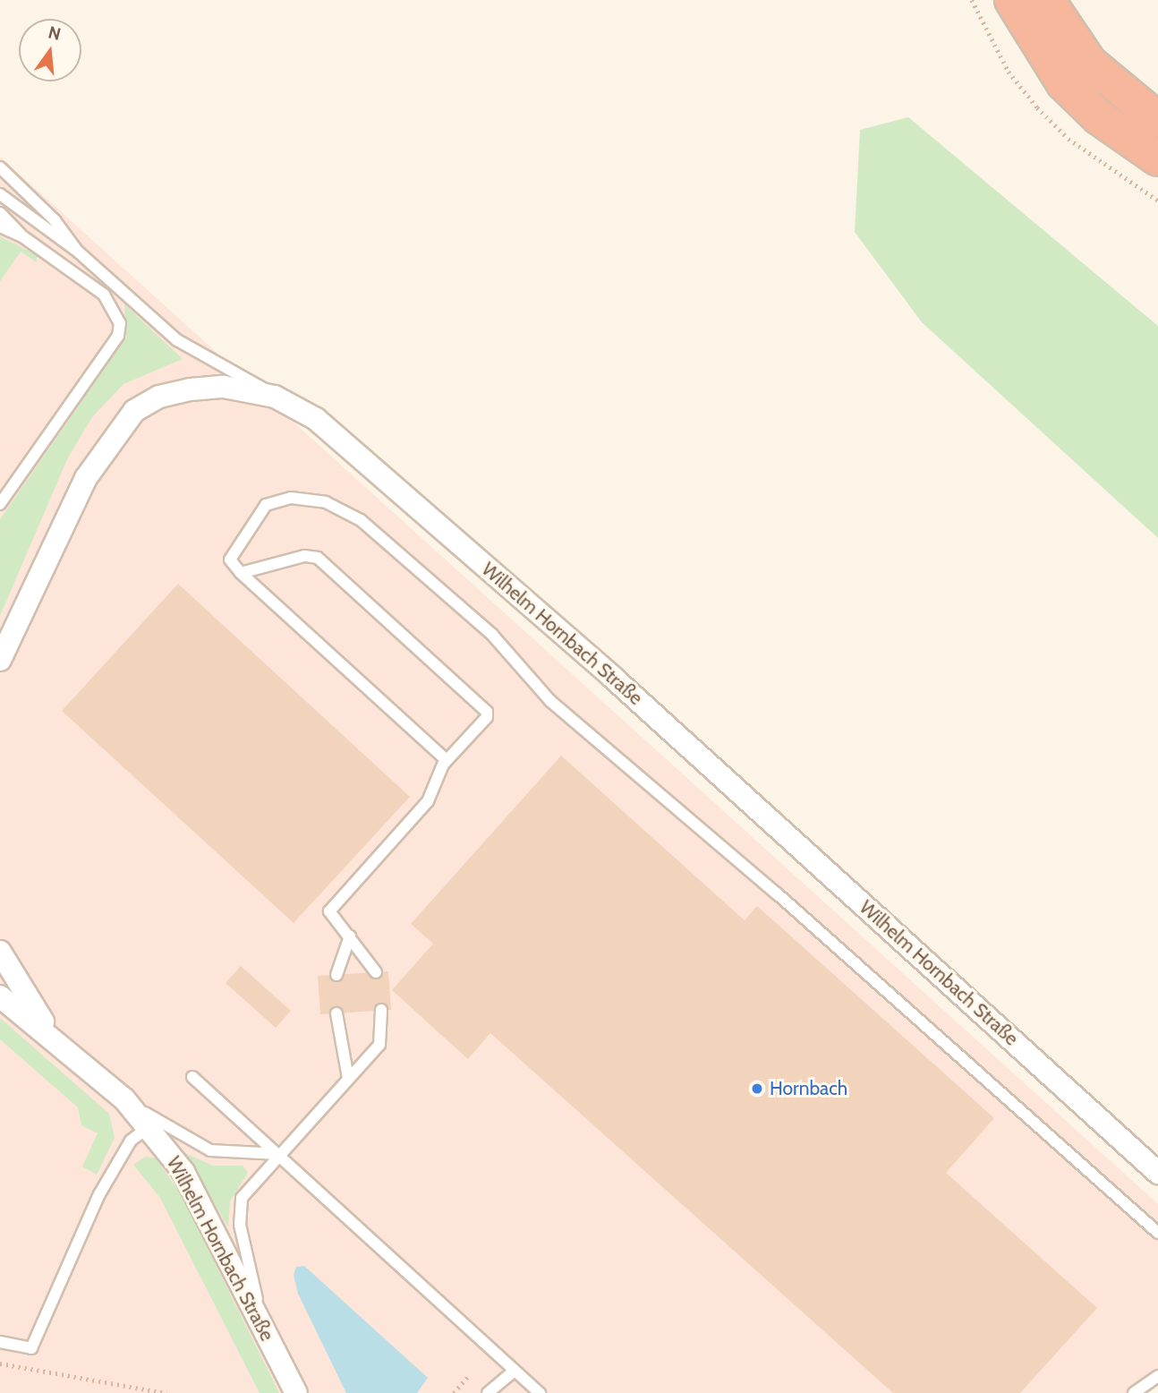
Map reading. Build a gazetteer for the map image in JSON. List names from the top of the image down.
{
  "streets": {
    "street": ["Wilhelm Hornbach Straße"]
  },
  "places": ["Hornbach"],
  "north": "top"
}
